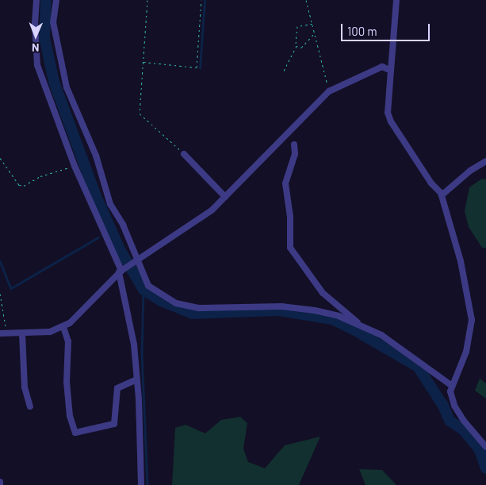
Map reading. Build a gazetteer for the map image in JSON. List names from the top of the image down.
{
  "scale_bar": "100 m",
  "north": "bottom"
}
